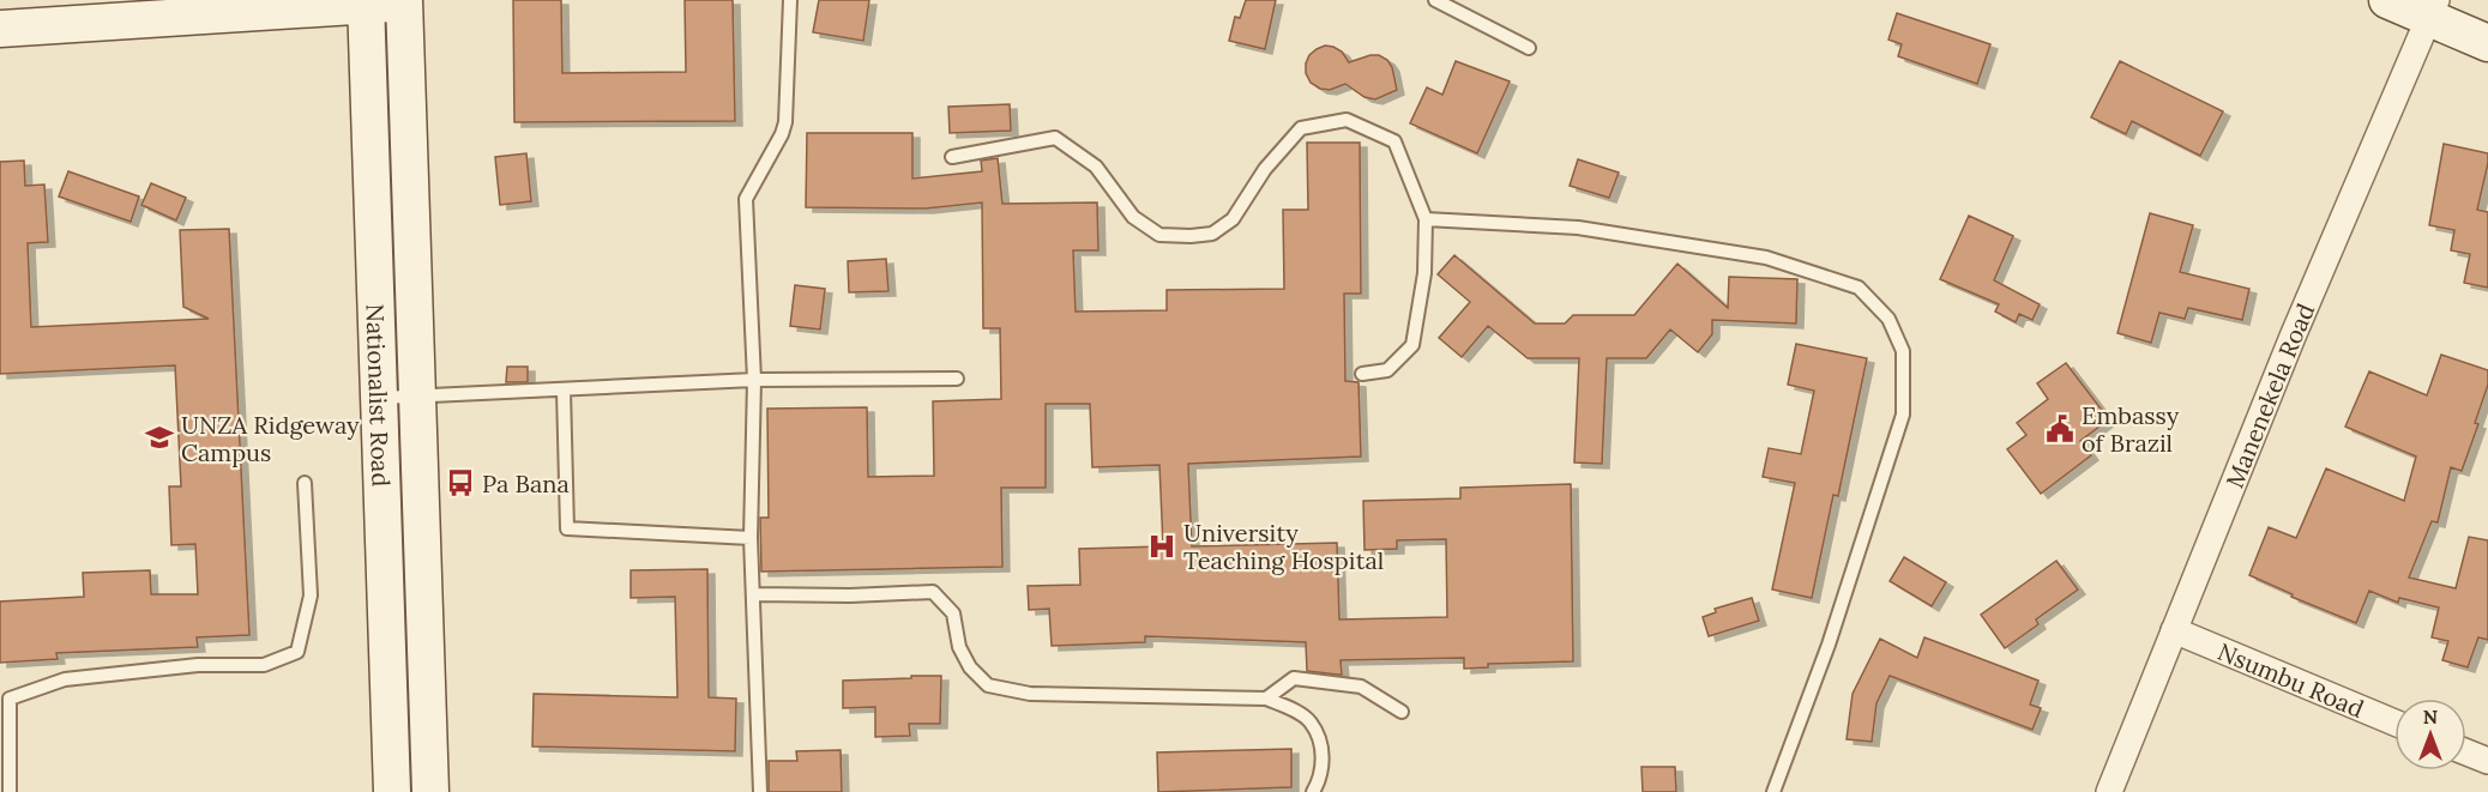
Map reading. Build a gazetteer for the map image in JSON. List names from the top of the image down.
{
  "streets": {
    "main road": ["Nationalist Road"],
    "street": ["Manenekela Road", "Nsumbu Road"]
  },
  "crossings": [
    ["Manenekela Road", "Nsumbu Road"]
  ],
  "places": {
    "public building": ["Embassy of Brazil"],
    "school or university": ["UNZA Ridgeway Campus"],
    "bus stop": ["Pa Bana"],
    "hospital": ["University Teaching Hospital"]
  },
  "north": "top"
}
